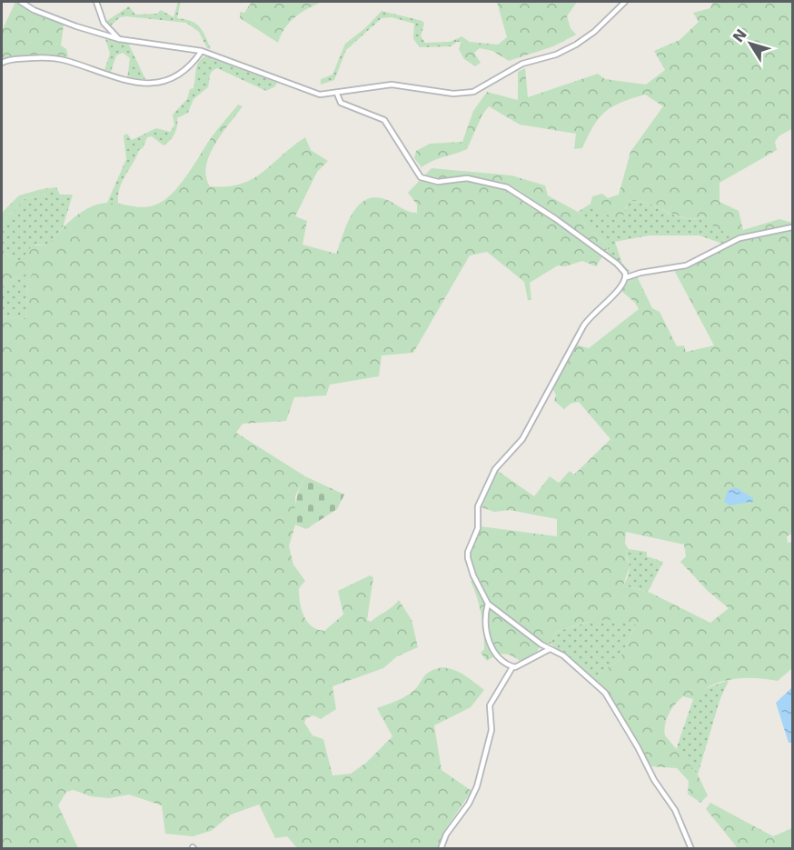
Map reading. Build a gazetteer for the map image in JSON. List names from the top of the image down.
{
  "north": "top left"
}
